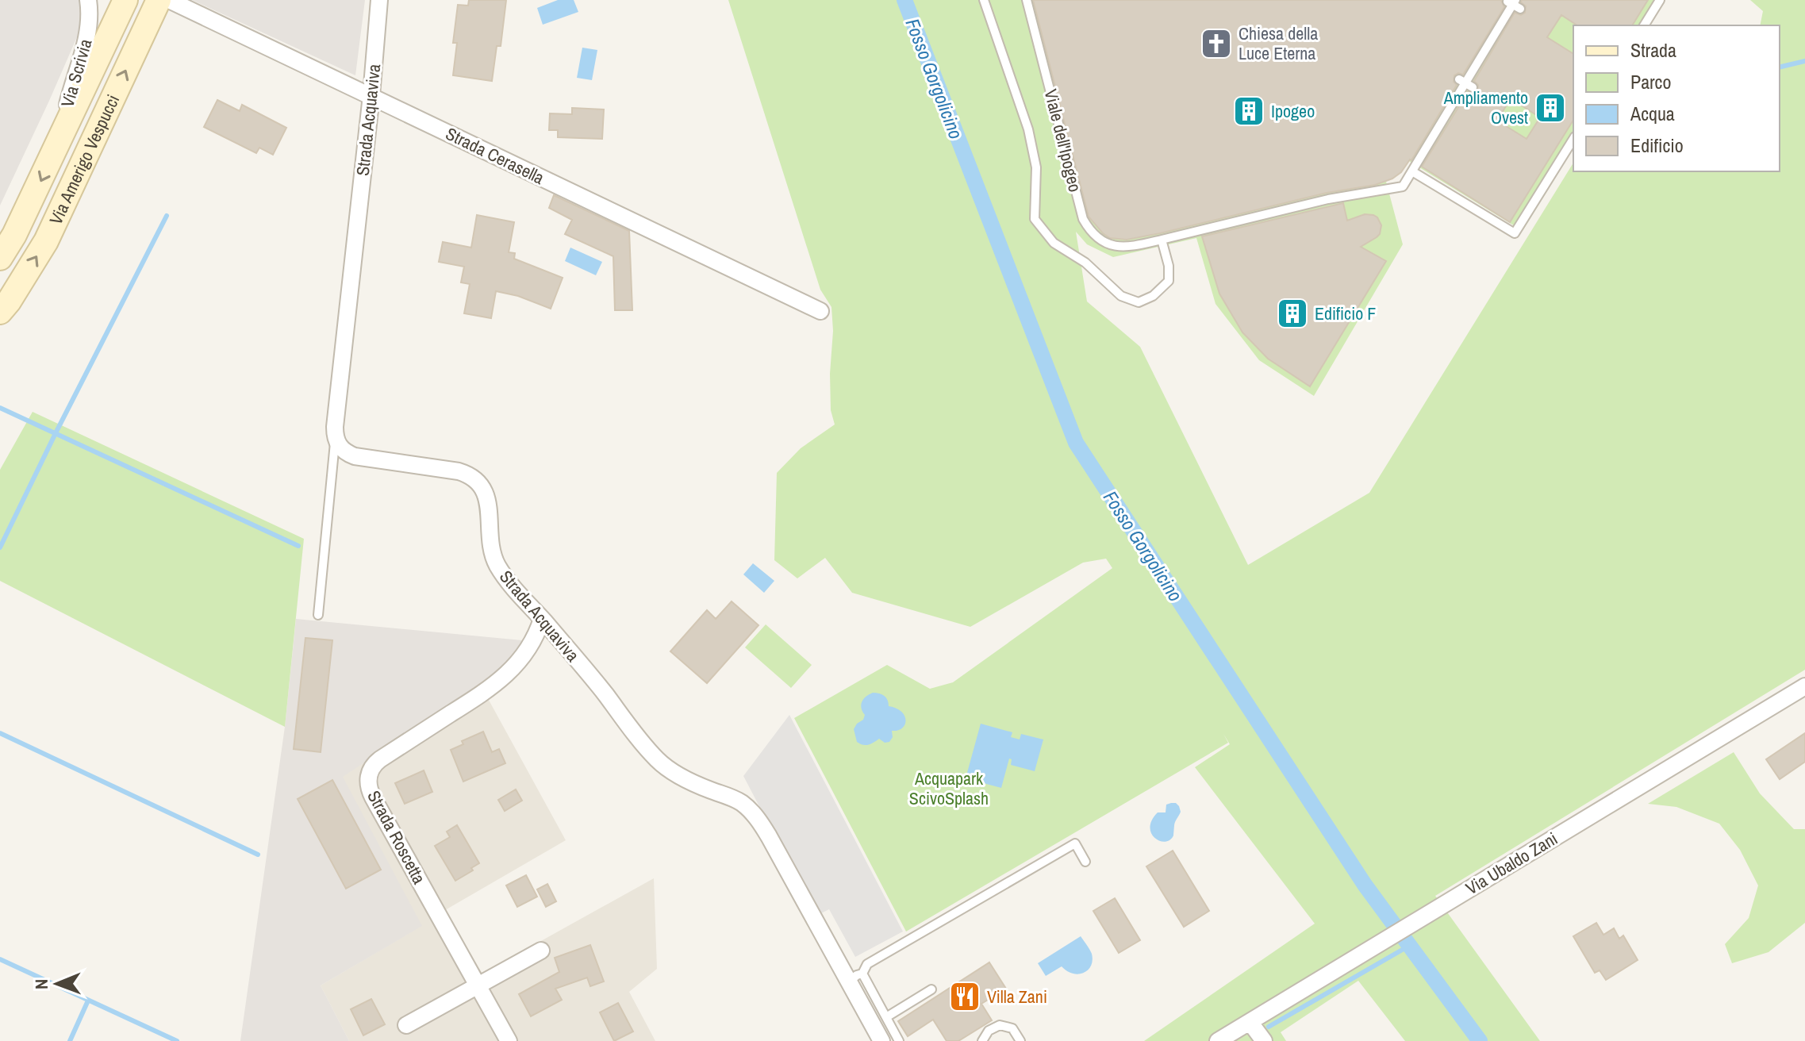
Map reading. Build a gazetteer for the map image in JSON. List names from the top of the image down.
{
  "streets": {
    "street": [
      "Via Scrivia",
      "Strada Acquaviva",
      "Strada Cerasella",
      "Via Amerigo Vespucci",
      "Strada Roscetta",
      "Via Ubaldo Zani"
    ],
    "lane": ["Viale dell'Ipogeo"]
  },
  "crossings": [
    ["Via Scrivia", "Via Amerigo Vespucci"],
    ["Strada Acquaviva", "Strada Cerasella"],
    ["Strada Acquaviva", "Strada Roscetta"]
  ],
  "water": ["Fosso Gorgolicino"],
  "parks": ["Acquapark ScivoSplash"],
  "places": {
    "church": ["Chiesa della Luce Eterna"],
    "building": ["Ampliamento Ovest", "Ipogeo", "Edificio F"],
    "restaurant": ["Villa Zani"]
  },
  "legend": [
    "Strada",
    "Parco",
    "Acqua",
    "Edificio"
  ],
  "north": "left"
}
